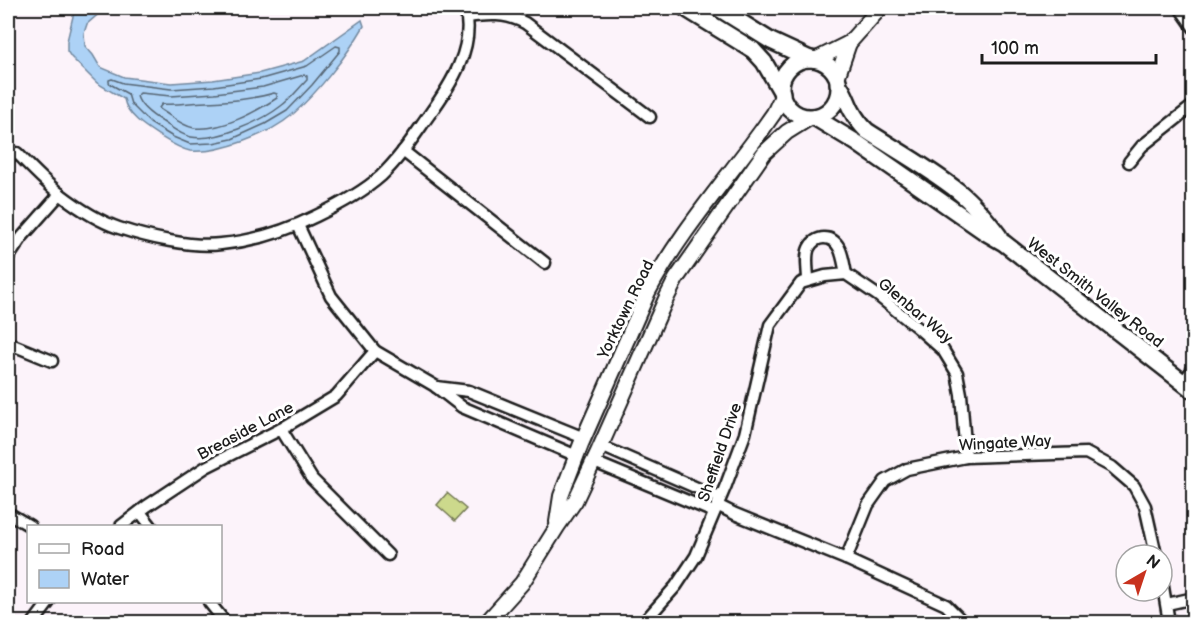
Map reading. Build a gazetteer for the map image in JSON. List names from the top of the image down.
{
  "streets": {
    "main road": ["West Smith Valley Road"],
    "street": [
      "Yorktown Road",
      "Glenbar Way",
      "Breaside Lane",
      "Wingate Way",
      "Sheffield Drive"
    ]
  },
  "crossings": [
    ["West Smith Valley Road", "Yorktown Road"],
    ["Glenbar Way", "Wingate Way"]
  ],
  "legend": ["Road", "Water"],
  "scale_bar": "100 m",
  "north": "top right"
}
